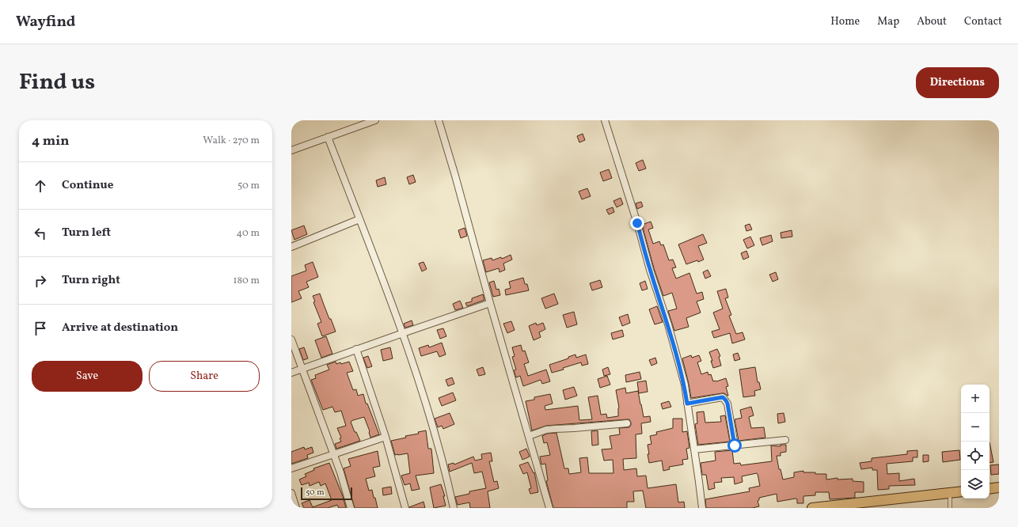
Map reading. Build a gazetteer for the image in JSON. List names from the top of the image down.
{
  "scale_bar": "50 m",
  "page": {
    "header": "Wayfind",
    "nav": [
      "Home",
      "Map",
      "About",
      "Contact"
    ],
    "title": "Find us",
    "buttons": [
      "Directions",
      ["Save", "Share"]
    ],
    "heading": ["4 min", "Walk · 270 m"],
    "list": [
      ["Continue", "50 m"],
      ["Turn left", "40 m"],
      ["Turn right", "180 m"],
      "Arrive at destination"
    ],
    "map_buttons": ["+", "−"],
    "scale": "50 m"
  }
}
